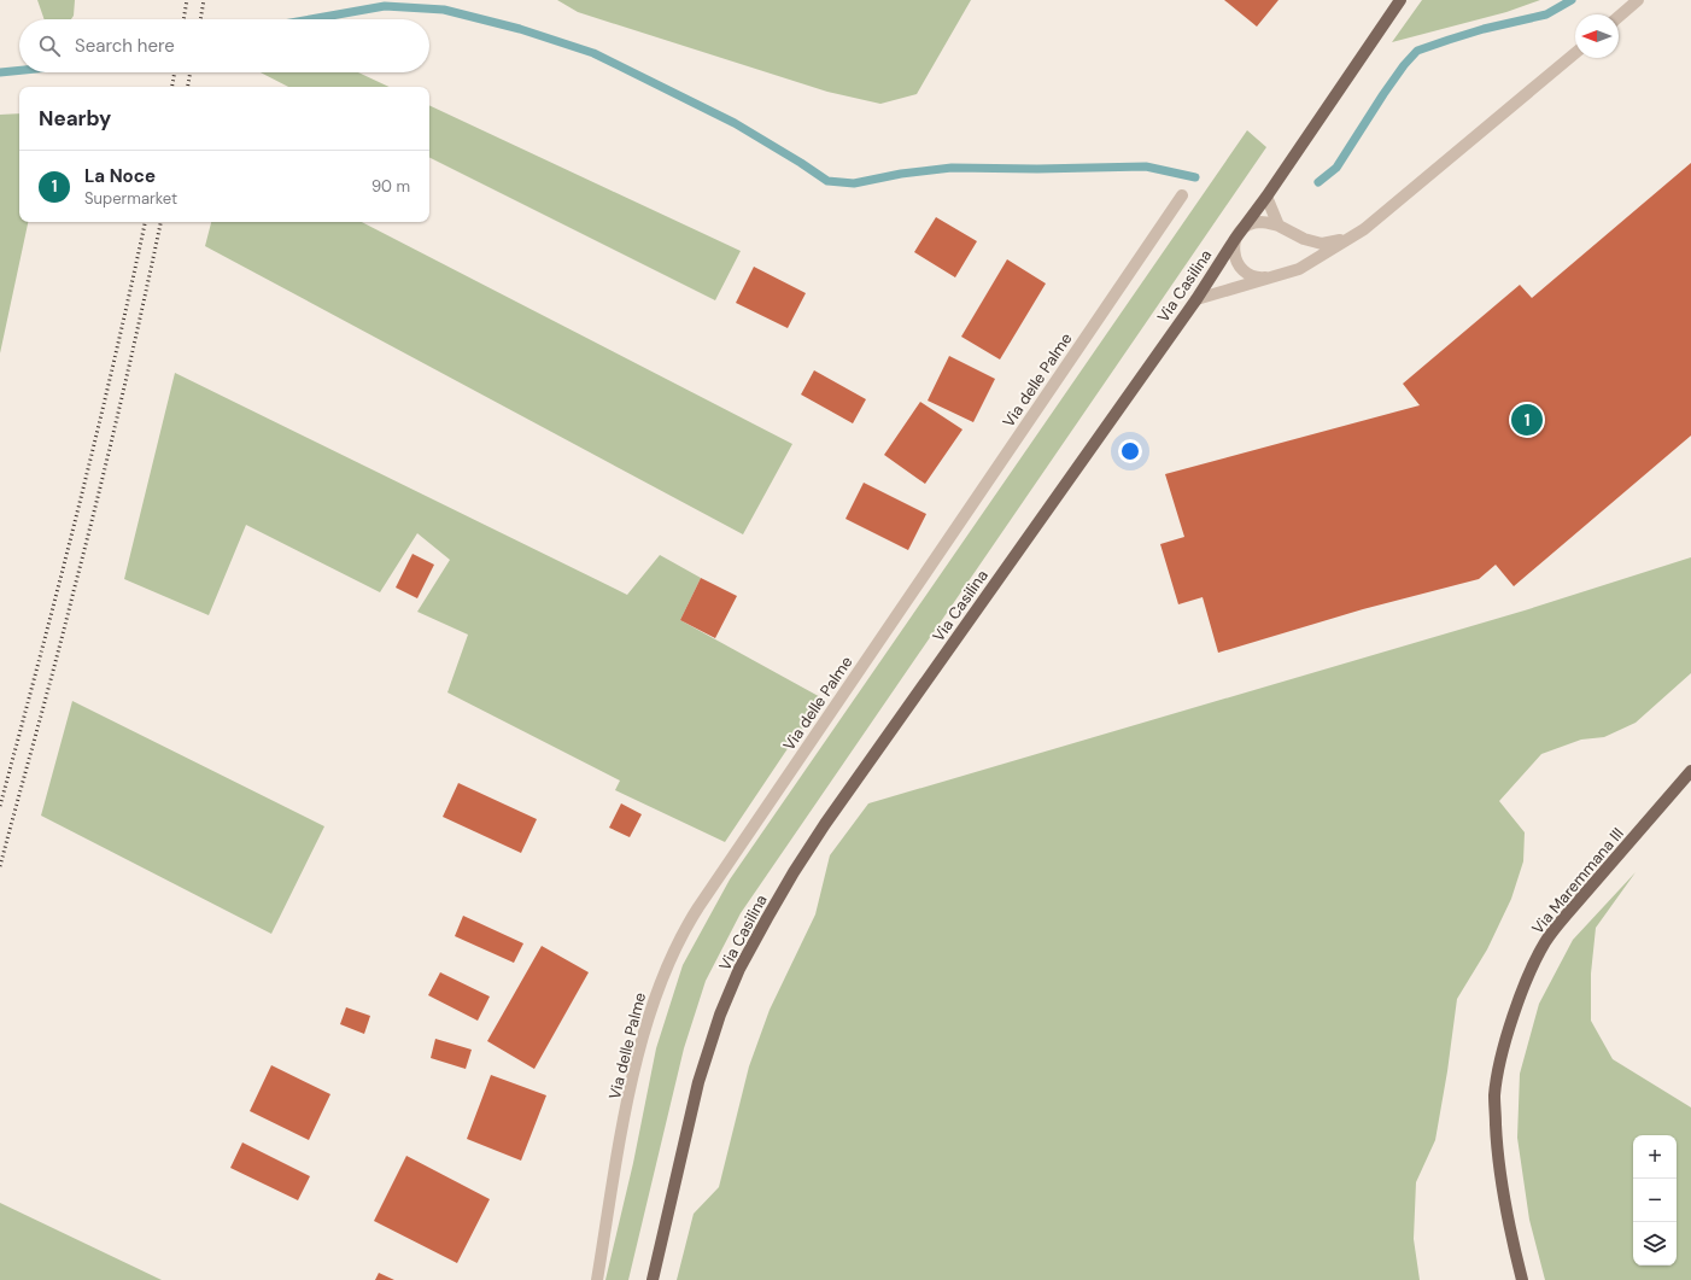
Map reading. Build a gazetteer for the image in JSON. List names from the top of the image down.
{
  "streets": {
    "main road": ["Via Casilina", "Via Maremmana III"],
    "street": ["Via delle Palme"]
  },
  "north": "left",
  "page": {
    "search": "Search here",
    "heading": "Nearby",
    "list": [
      {
        "mark": "1",
        "name": "La Noce",
        "note": "Supermarket",
        "value": "90 m"
      }
    ],
    "pins": "1",
    "map_buttons": ["+", "−"]
  }
}
